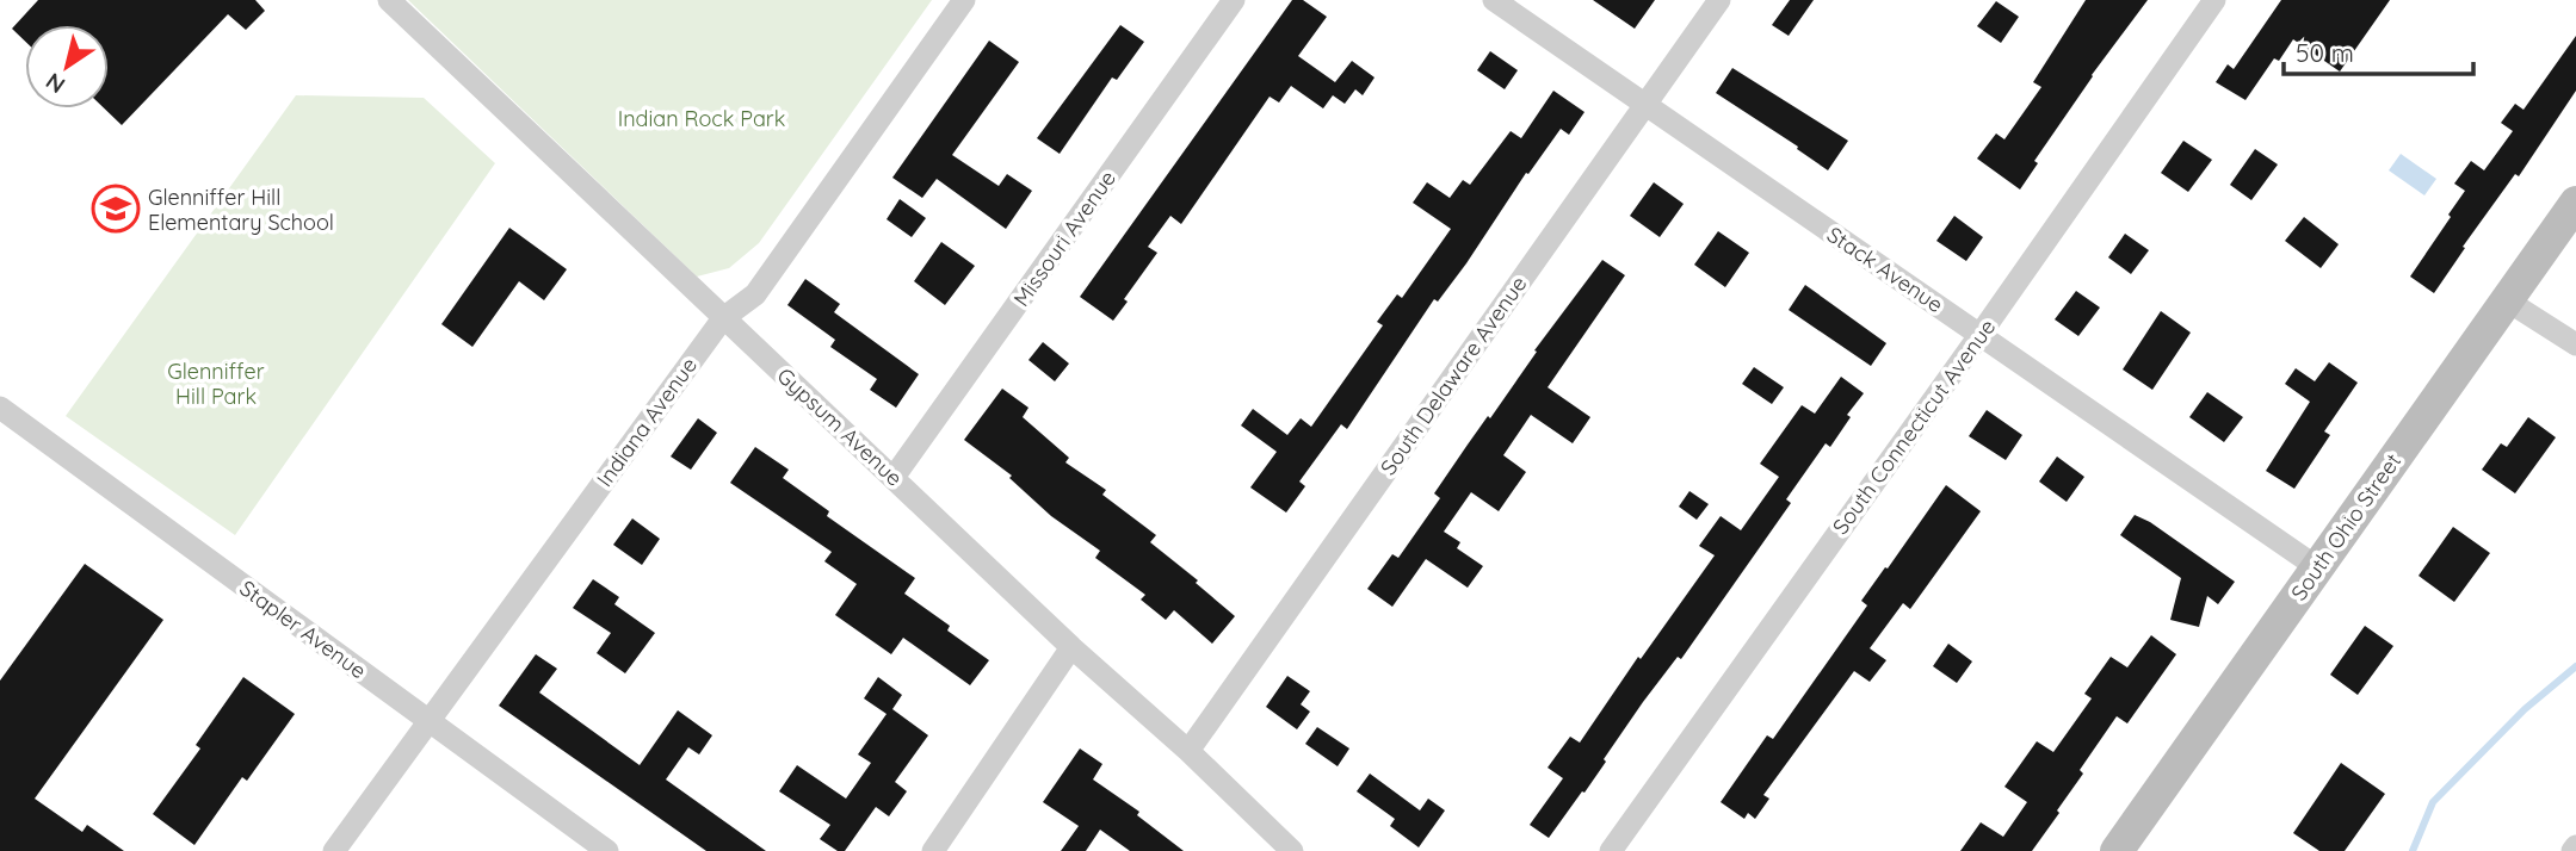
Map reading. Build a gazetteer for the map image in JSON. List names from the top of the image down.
{
  "streets": {
    "main road": ["South Ohio Street"],
    "street": [
      "Missouri Avenue",
      "Stack Avenue",
      "South Delaware Avenue",
      "Indiana Avenue",
      "Gypsum Avenue",
      "South Connecticut Avenue",
      "Stapler Avenue"
    ]
  },
  "crossings": [
    ["Missouri Avenue", "Gypsum Avenue"],
    ["Stack Avenue", "South Delaware Avenue"],
    ["Stack Avenue", "South Connecticut Avenue"],
    ["Stack Avenue", "South Ohio Street"],
    ["South Delaware Avenue", "Gypsum Avenue"],
    ["Indiana Avenue", "Gypsum Avenue"],
    ["Indiana Avenue", "Stapler Avenue"]
  ],
  "parks": ["Indian Rock Park", "Glenniffer Hill Park"],
  "places": {
    "school or university": ["Glenniffer Hill Elementary School"]
  },
  "scale_bar": "50 m",
  "north": "bottom left"
}
